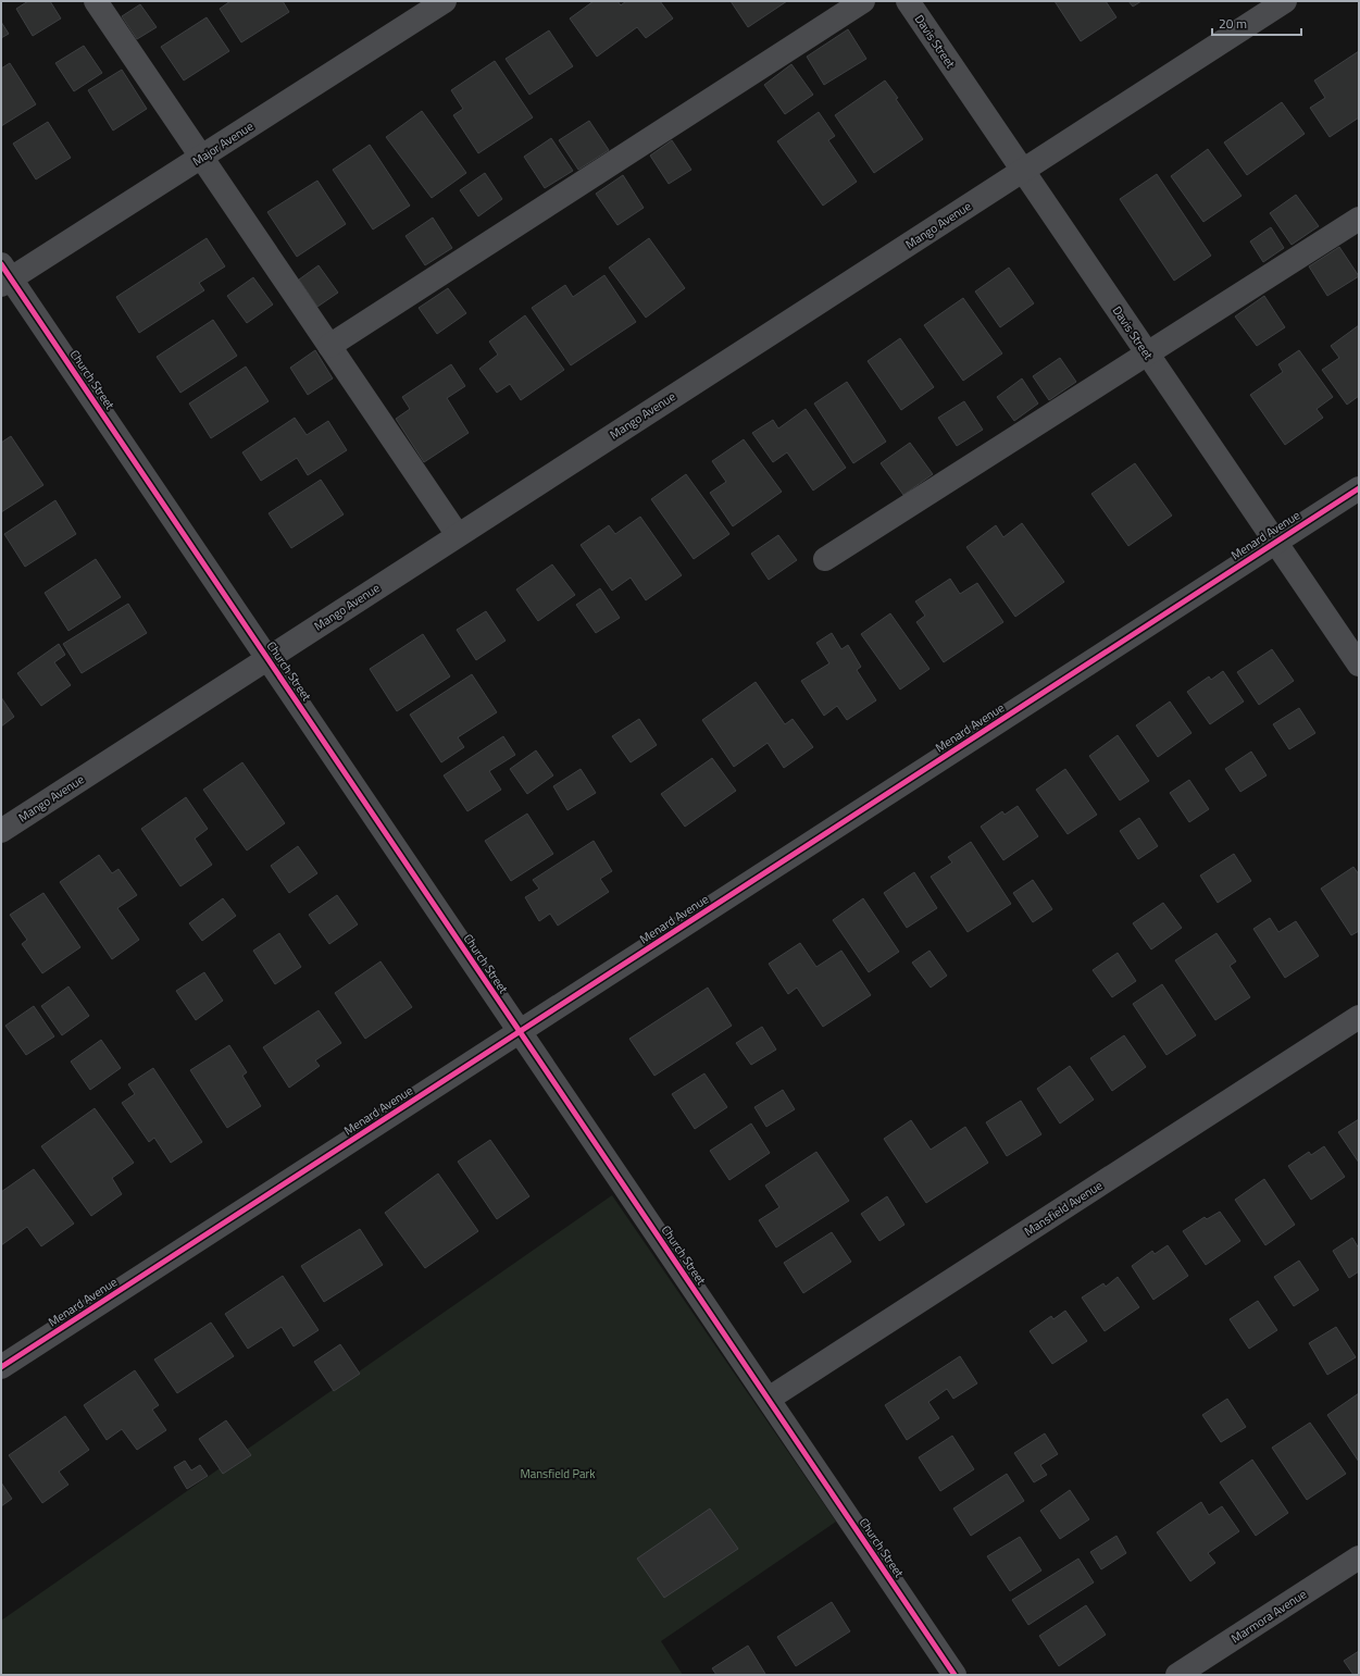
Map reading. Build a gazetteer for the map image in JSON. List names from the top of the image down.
{
  "streets": {
    "street": [
      "Davis Street",
      "Major Avenue",
      "Mango Avenue",
      "Church Street",
      "Menard Avenue",
      "Mansfield Avenue",
      "Marmora Avenue"
    ]
  },
  "crossings": [
    ["Davis Street", "Mango Avenue"],
    ["Davis Street", "Menard Avenue"],
    ["Major Avenue", "Church Street"],
    ["Mango Avenue", "Church Street"],
    ["Church Street", "Menard Avenue"],
    ["Church Street", "Mansfield Avenue"]
  ],
  "parks": ["Mansfield Park"],
  "scale_bar": "20 m"
}
